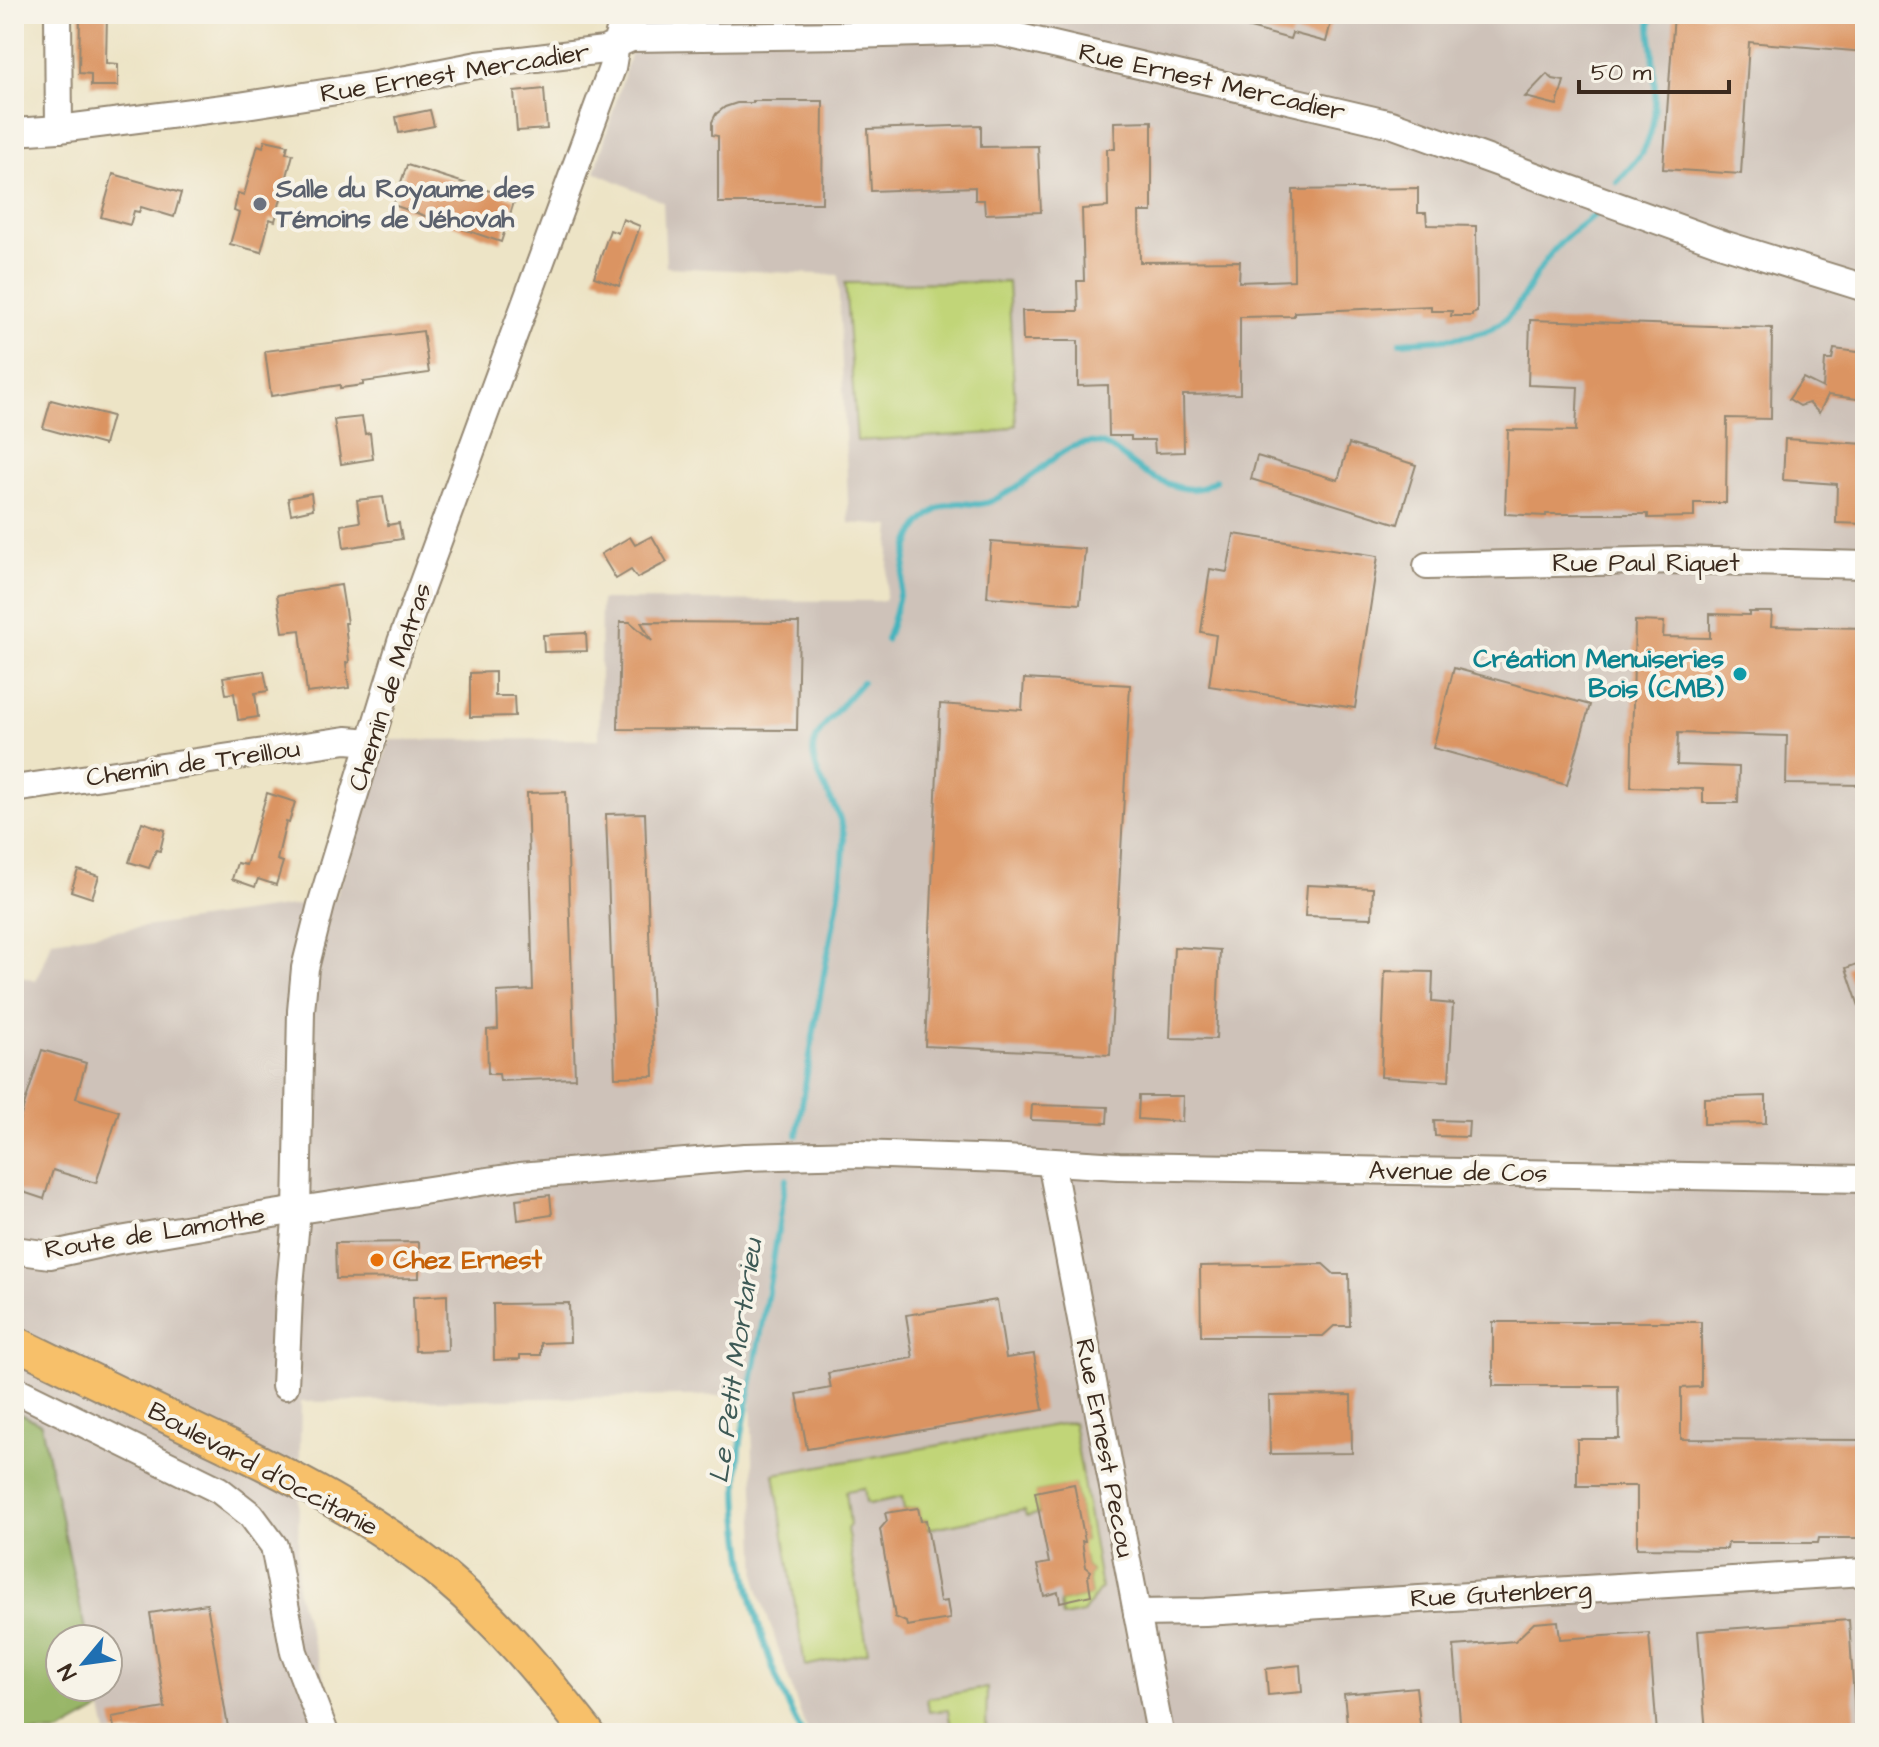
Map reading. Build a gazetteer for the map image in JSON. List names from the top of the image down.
{
  "streets": {
    "main road": ["Boulevard d'Occitanie"],
    "street": [
      "Rue Ernest Mercadier",
      "Rue Paul Riquet",
      "Chemin de Matras",
      "Chemin de Treillou",
      "Avenue de Cos",
      "Route de Lamothe",
      "Rue Ernest Pecou",
      "Rue Gutenberg"
    ]
  },
  "crossings": [
    ["Rue Ernest Mercadier", "Chemin de Matras"],
    ["Chemin de Matras", "Chemin de Treillou"],
    ["Chemin de Matras", "Avenue de Cos"],
    ["Chemin de Matras", "Route de Lamothe"],
    ["Avenue de Cos", "Route de Lamothe"],
    ["Avenue de Cos", "Rue Ernest Pecou"],
    ["Rue Ernest Pecou", "Rue Gutenberg"]
  ],
  "water": ["Le Petit Mortarieu"],
  "places": ["Salle du Royaume des Témoins de Jéhovah", "Création Menuiseries Bois (CMB)", "Chez Ernest"],
  "scale_bar": "50 m",
  "north": "bottom left"
}
